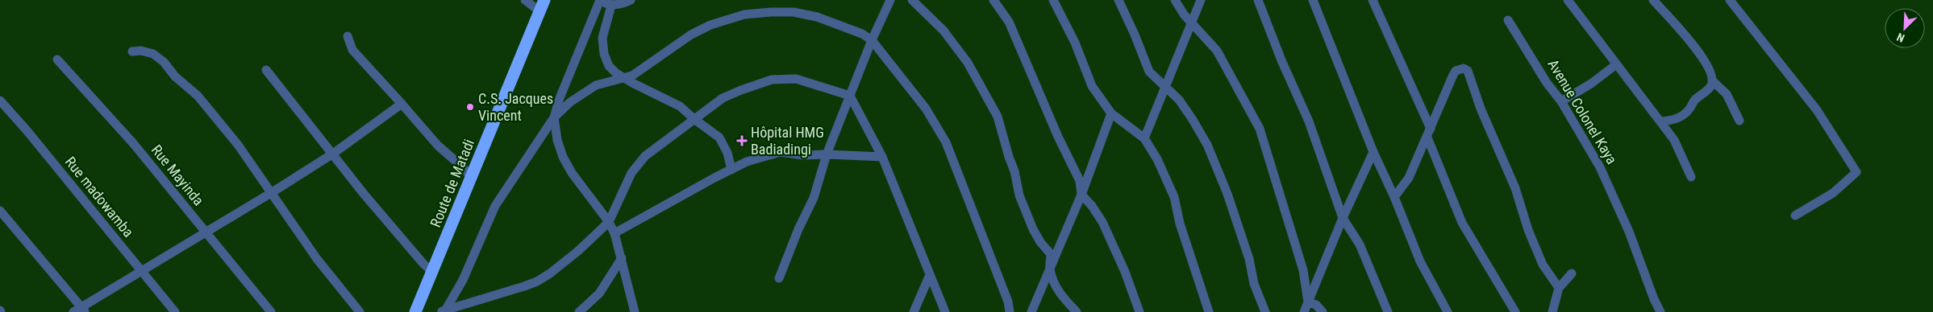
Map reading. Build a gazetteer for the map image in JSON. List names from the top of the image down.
{
  "streets": {
    "highway": ["Route de Matadi"],
    "street": ["Avenue Colonel Kaya", "Rue Mayinda", "Rue madowamba"]
  },
  "places": {
    "other": ["C.S. Jacques Vincent"],
    "health": ["Hôpital HMG Badiadingi"]
  },
  "north": "bottom left"
}
